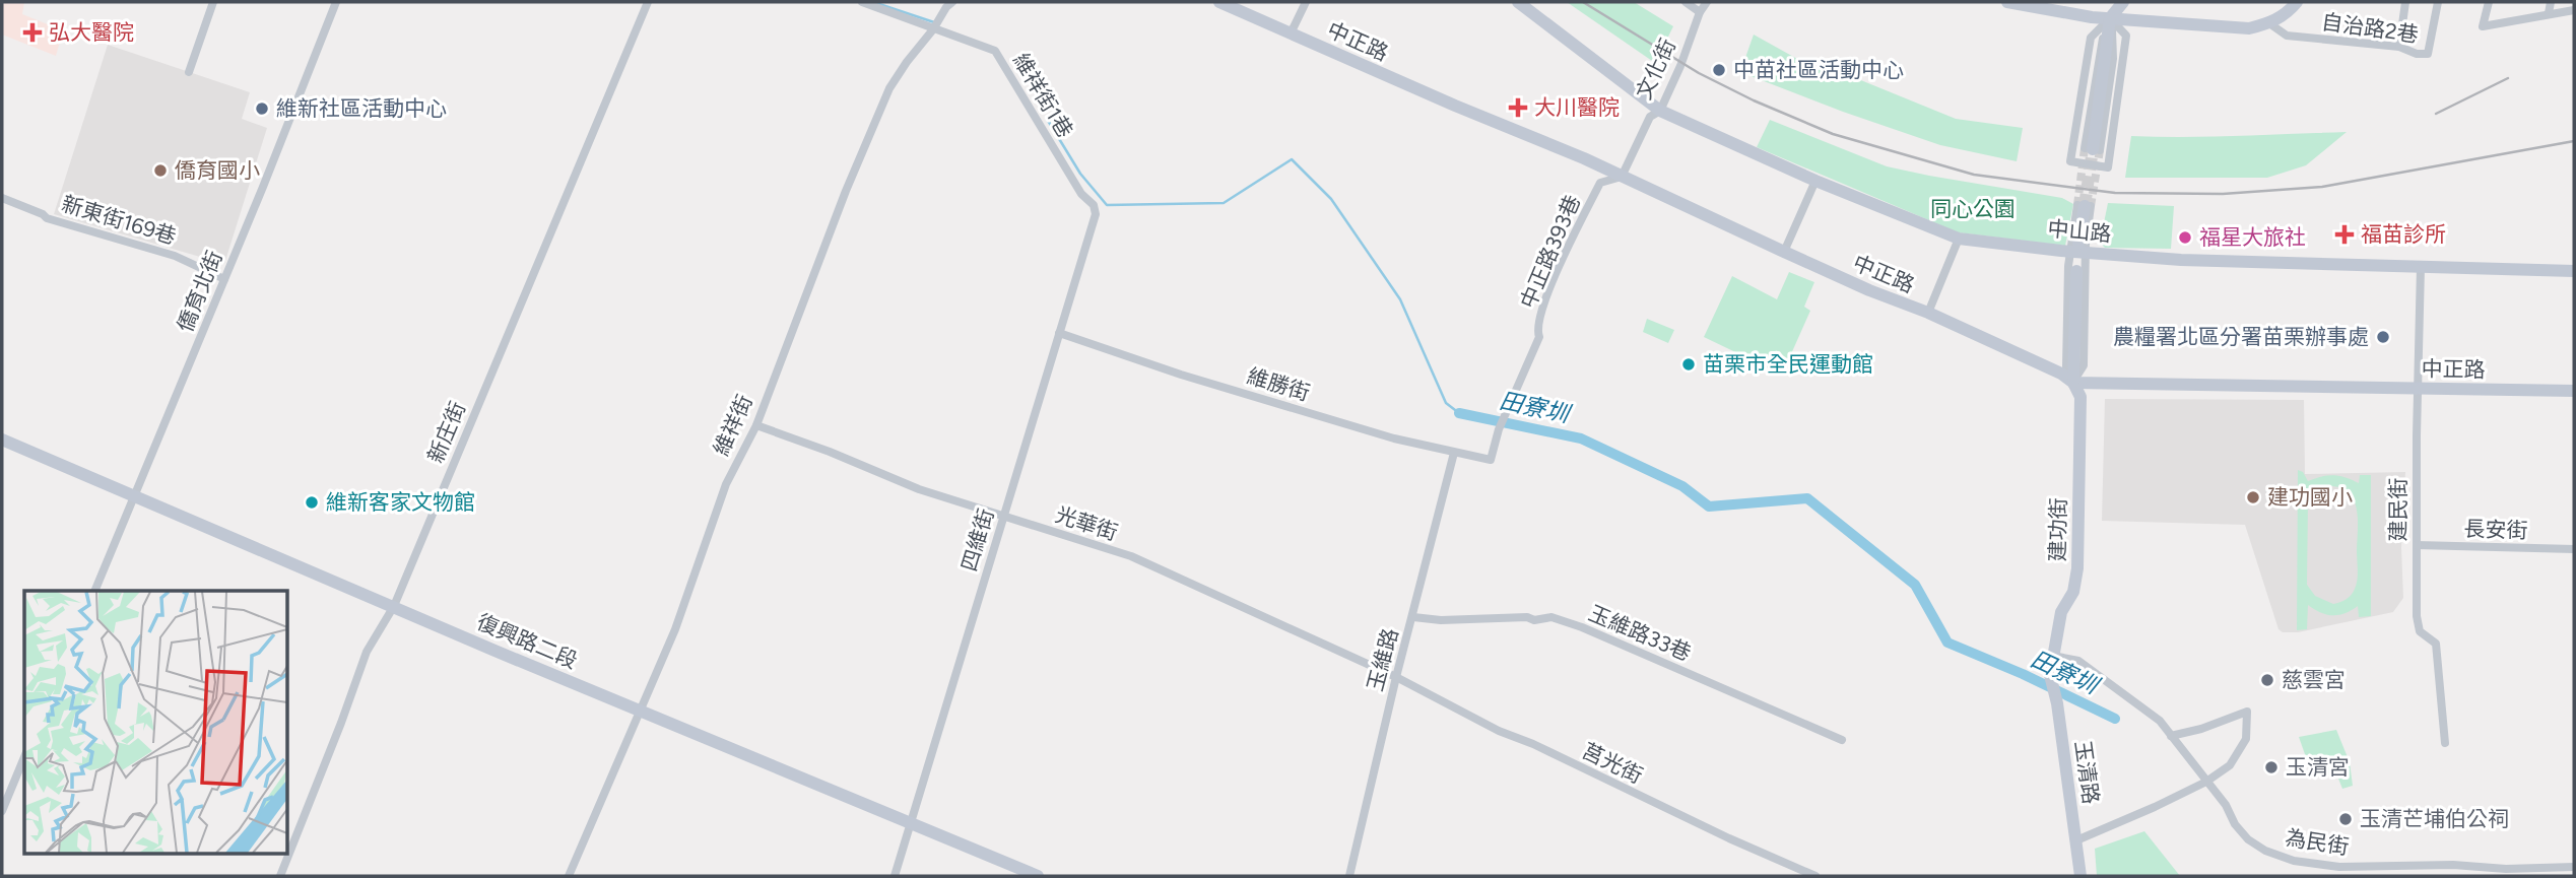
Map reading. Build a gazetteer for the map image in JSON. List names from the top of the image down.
{
  "streets": {
    "street": [
      "自治路2巷",
      "中正路",
      "文化街",
      "維祥街1巷",
      "新東街169巷",
      "中山路",
      "中正路393巷",
      "僑育北街",
      "維勝街",
      "維祥街",
      "新庄街",
      "建民街",
      "光華街",
      "建功街",
      "長安街",
      "四維街",
      "玉維路33巷",
      "復興路二段",
      "玉維路",
      "莒光街",
      "玉清路",
      "為民街"
    ]
  },
  "crossings": [
    ["中正路", "文化街"],
    ["中正路", "中正路393巷"],
    ["中正路", "建民街"],
    ["中正路", "建功街"],
    ["文化街", "中山路"],
    ["文化街", "中正路393巷"],
    ["維祥街1巷", "維祥街"],
    ["維祥街1巷", "四維街"],
    ["新東街169巷", "僑育北街"],
    ["中山路", "建民街"],
    ["中正路393巷", "維勝街"],
    ["僑育北街", "復興路二段"],
    ["維勝街", "四維街"],
    ["維勝街", "玉維路"],
    ["維祥街", "光華街"],
    ["維祥街", "復興路二段"],
    ["新庄街", "復興路二段"],
    ["建民街", "長安街"],
    ["光華街", "四維街"],
    ["光華街", "玉維路"],
    ["光華街", "莒光街"],
    ["建功街", "玉清路"],
    ["建功街", "為民街"],
    ["四維街", "復興路二段"],
    ["玉維路33巷", "玉維路"],
    ["玉維路", "莒光街"]
  ],
  "water": ["田寮圳"],
  "parks": ["同心公園"],
  "places": {
    "health": ["弘大醫院", "大川醫院", "福苗診所"],
    "other": [
      "中苗社區活動中心",
      "維新社區活動中心",
      "僑育國小",
      "福星大旅社",
      "農糧署北區分署苗栗辦事處",
      "苗栗市全民運動館",
      "建功國小",
      "維新客家文物館",
      "慈雲宮",
      "玉清宮",
      "玉清芒埔伯公祠"
    ]
  }
}
